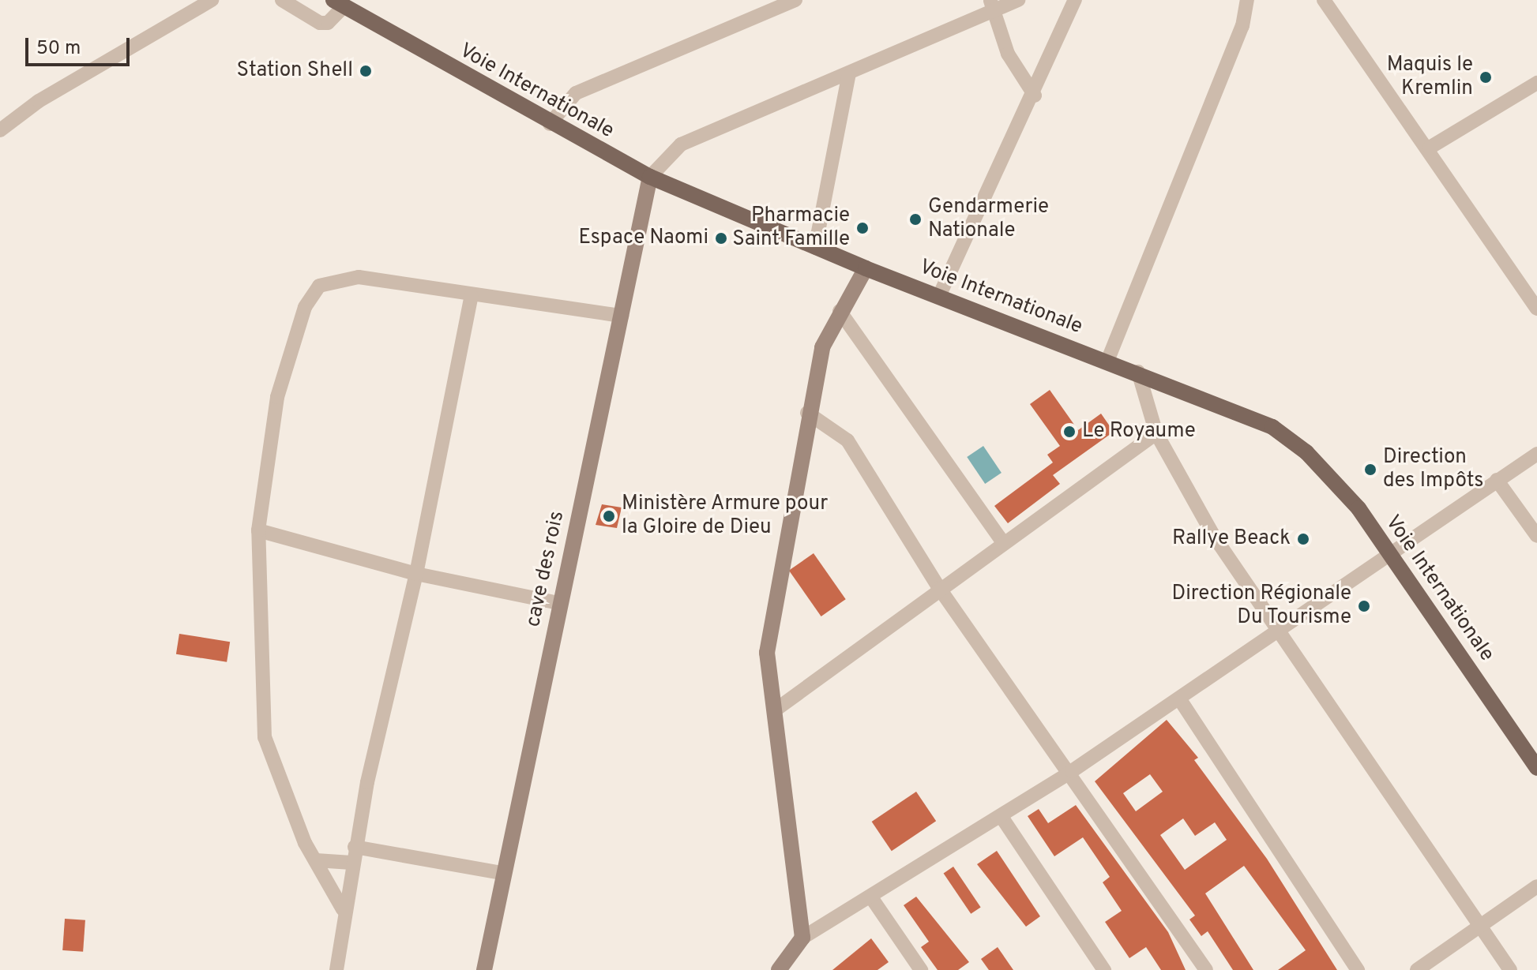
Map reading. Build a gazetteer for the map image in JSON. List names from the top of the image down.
{
  "streets": {
    "main road": ["Voie Internationale"],
    "street": ["cave des rois"]
  },
  "crossings": [
    ["Voie Internationale", "cave des rois"]
  ],
  "places": [
    "Station Shell",
    "Maquis le Kremlin",
    "Gendarmerie Nationale",
    "Pharmacie Saint Famille",
    "Espace Naomi",
    "Le Royaume",
    "Direction des Impôts",
    "Ministère Armure pour la Gloire de Dieu",
    "Rallye Beack",
    "Direction Régionale Du Tourisme"
  ],
  "scale_bar": "50 m"
}
